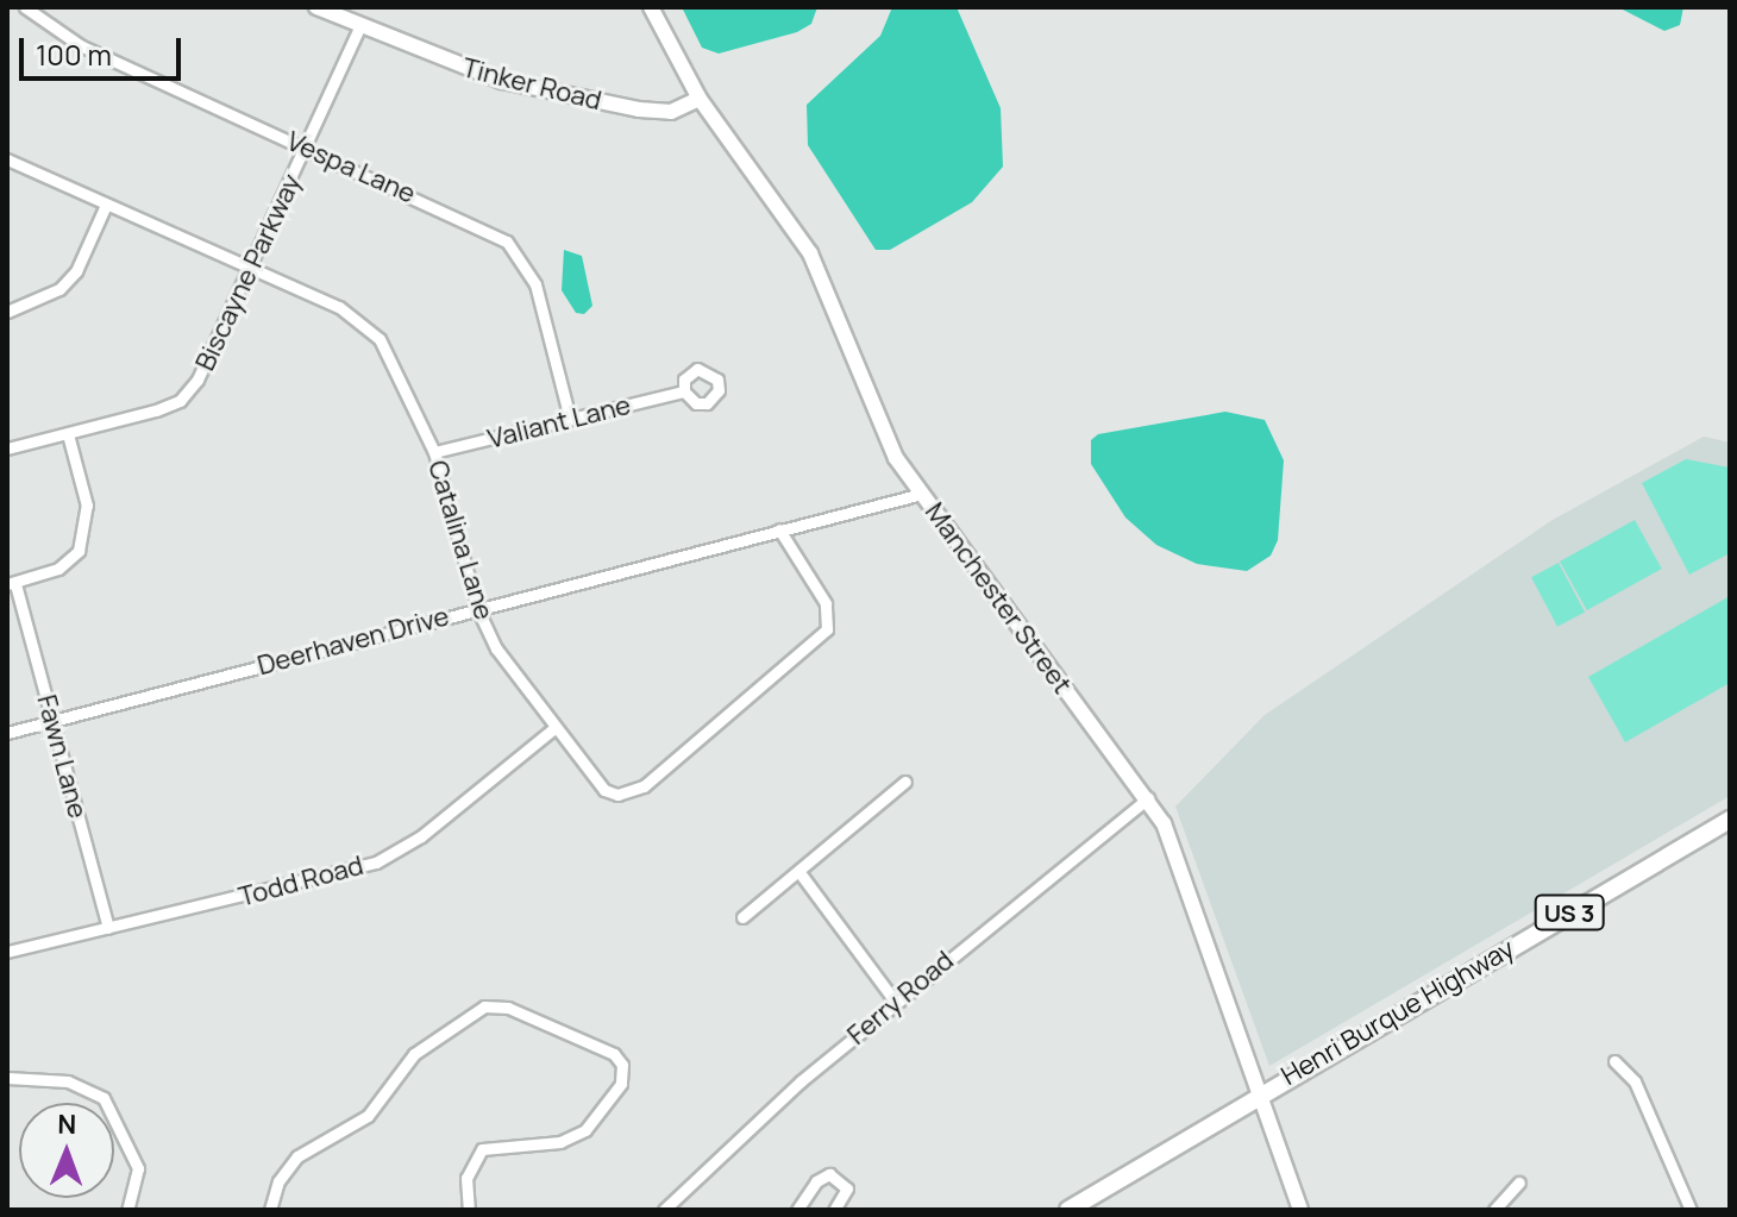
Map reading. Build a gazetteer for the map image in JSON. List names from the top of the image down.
{
  "streets": {
    "main road": ["US 3", "Henri Burque Highway"],
    "street": [
      "Tinker Road",
      "Vespa Lane",
      "Biscayne Parkway",
      "Valiant Lane",
      "Catalina Lane",
      "Manchester Street",
      "Deerhaven Drive",
      "Fawn Lane",
      "Todd Road",
      "Ferry Road"
    ]
  },
  "crossings": [
    ["Tinker Road", "Biscayne Parkway"],
    ["Tinker Road", "Manchester Street"],
    ["Vespa Lane", "Biscayne Parkway"],
    ["Vespa Lane", "Valiant Lane"],
    ["Biscayne Parkway", "Catalina Lane"],
    ["Valiant Lane", "Catalina Lane"],
    ["Catalina Lane", "Deerhaven Drive"],
    ["Catalina Lane", "Todd Road"],
    ["Manchester Street", "Deerhaven Drive"],
    ["Manchester Street", "Ferry Road"],
    ["Manchester Street", "Henri Burque Highway"],
    ["Deerhaven Drive", "Fawn Lane"],
    ["Fawn Lane", "Todd Road"]
  ],
  "scale_bar": "100 m",
  "north": "top"
}
